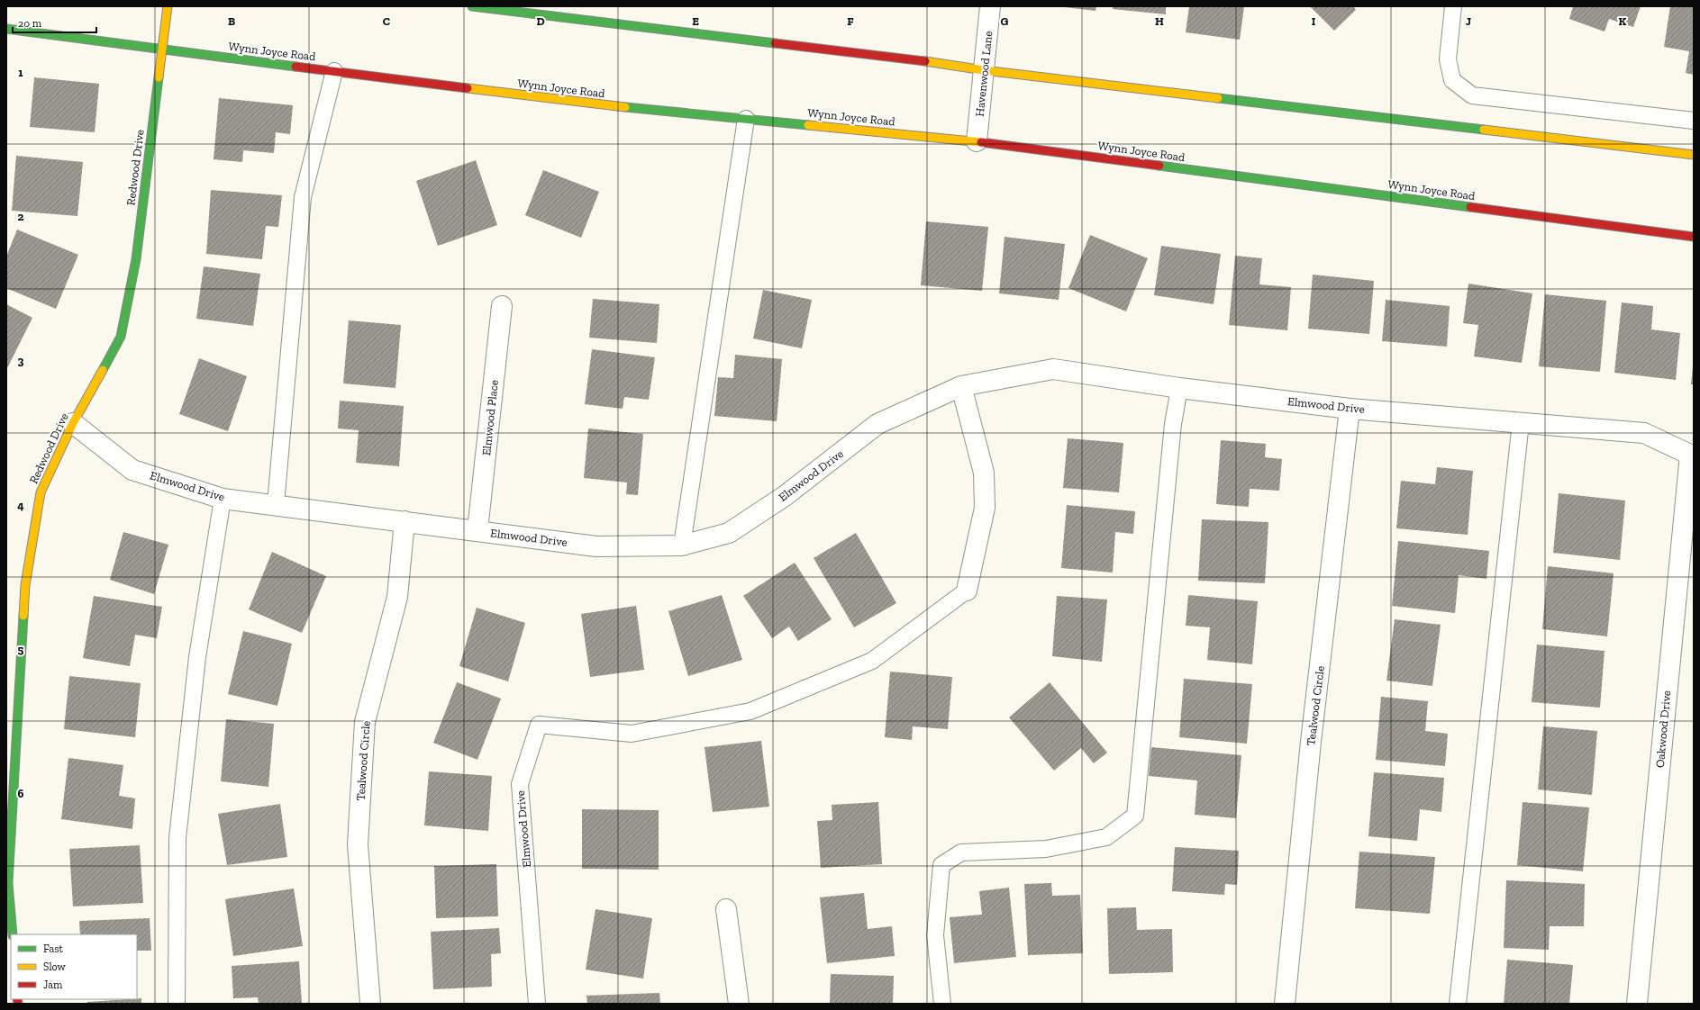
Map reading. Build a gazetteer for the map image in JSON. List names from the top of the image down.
{
  "streets": {
    "main road": ["Wynn Joyce Road", "Redwood Drive"],
    "street": [
      "Havenwood Lane",
      "Elmwood Drive",
      "Elmwood Place",
      "Tealwood Circle",
      "Oakwood Drive"
    ]
  },
  "crossings": [
    ["Wynn Joyce Road", "Havenwood Lane"],
    ["Wynn Joyce Road", "Redwood Drive"],
    ["Redwood Drive", "Elmwood Drive"],
    ["Elmwood Drive", "Elmwood Place"],
    ["Elmwood Drive", "Tealwood Circle"],
    ["Elmwood Drive", "Oakwood Drive"]
  ],
  "legend": ["Fast", "Slow", "Jam"],
  "scale_bar": "20 m",
  "grid": {
    "columns": [
      "B",
      "C",
      "D",
      "E",
      "F",
      "G",
      "H",
      "I",
      "J",
      "K"
    ],
    "rows": [
      "1",
      "2",
      "3",
      "4",
      "5",
      "6"
    ]
  }
}
